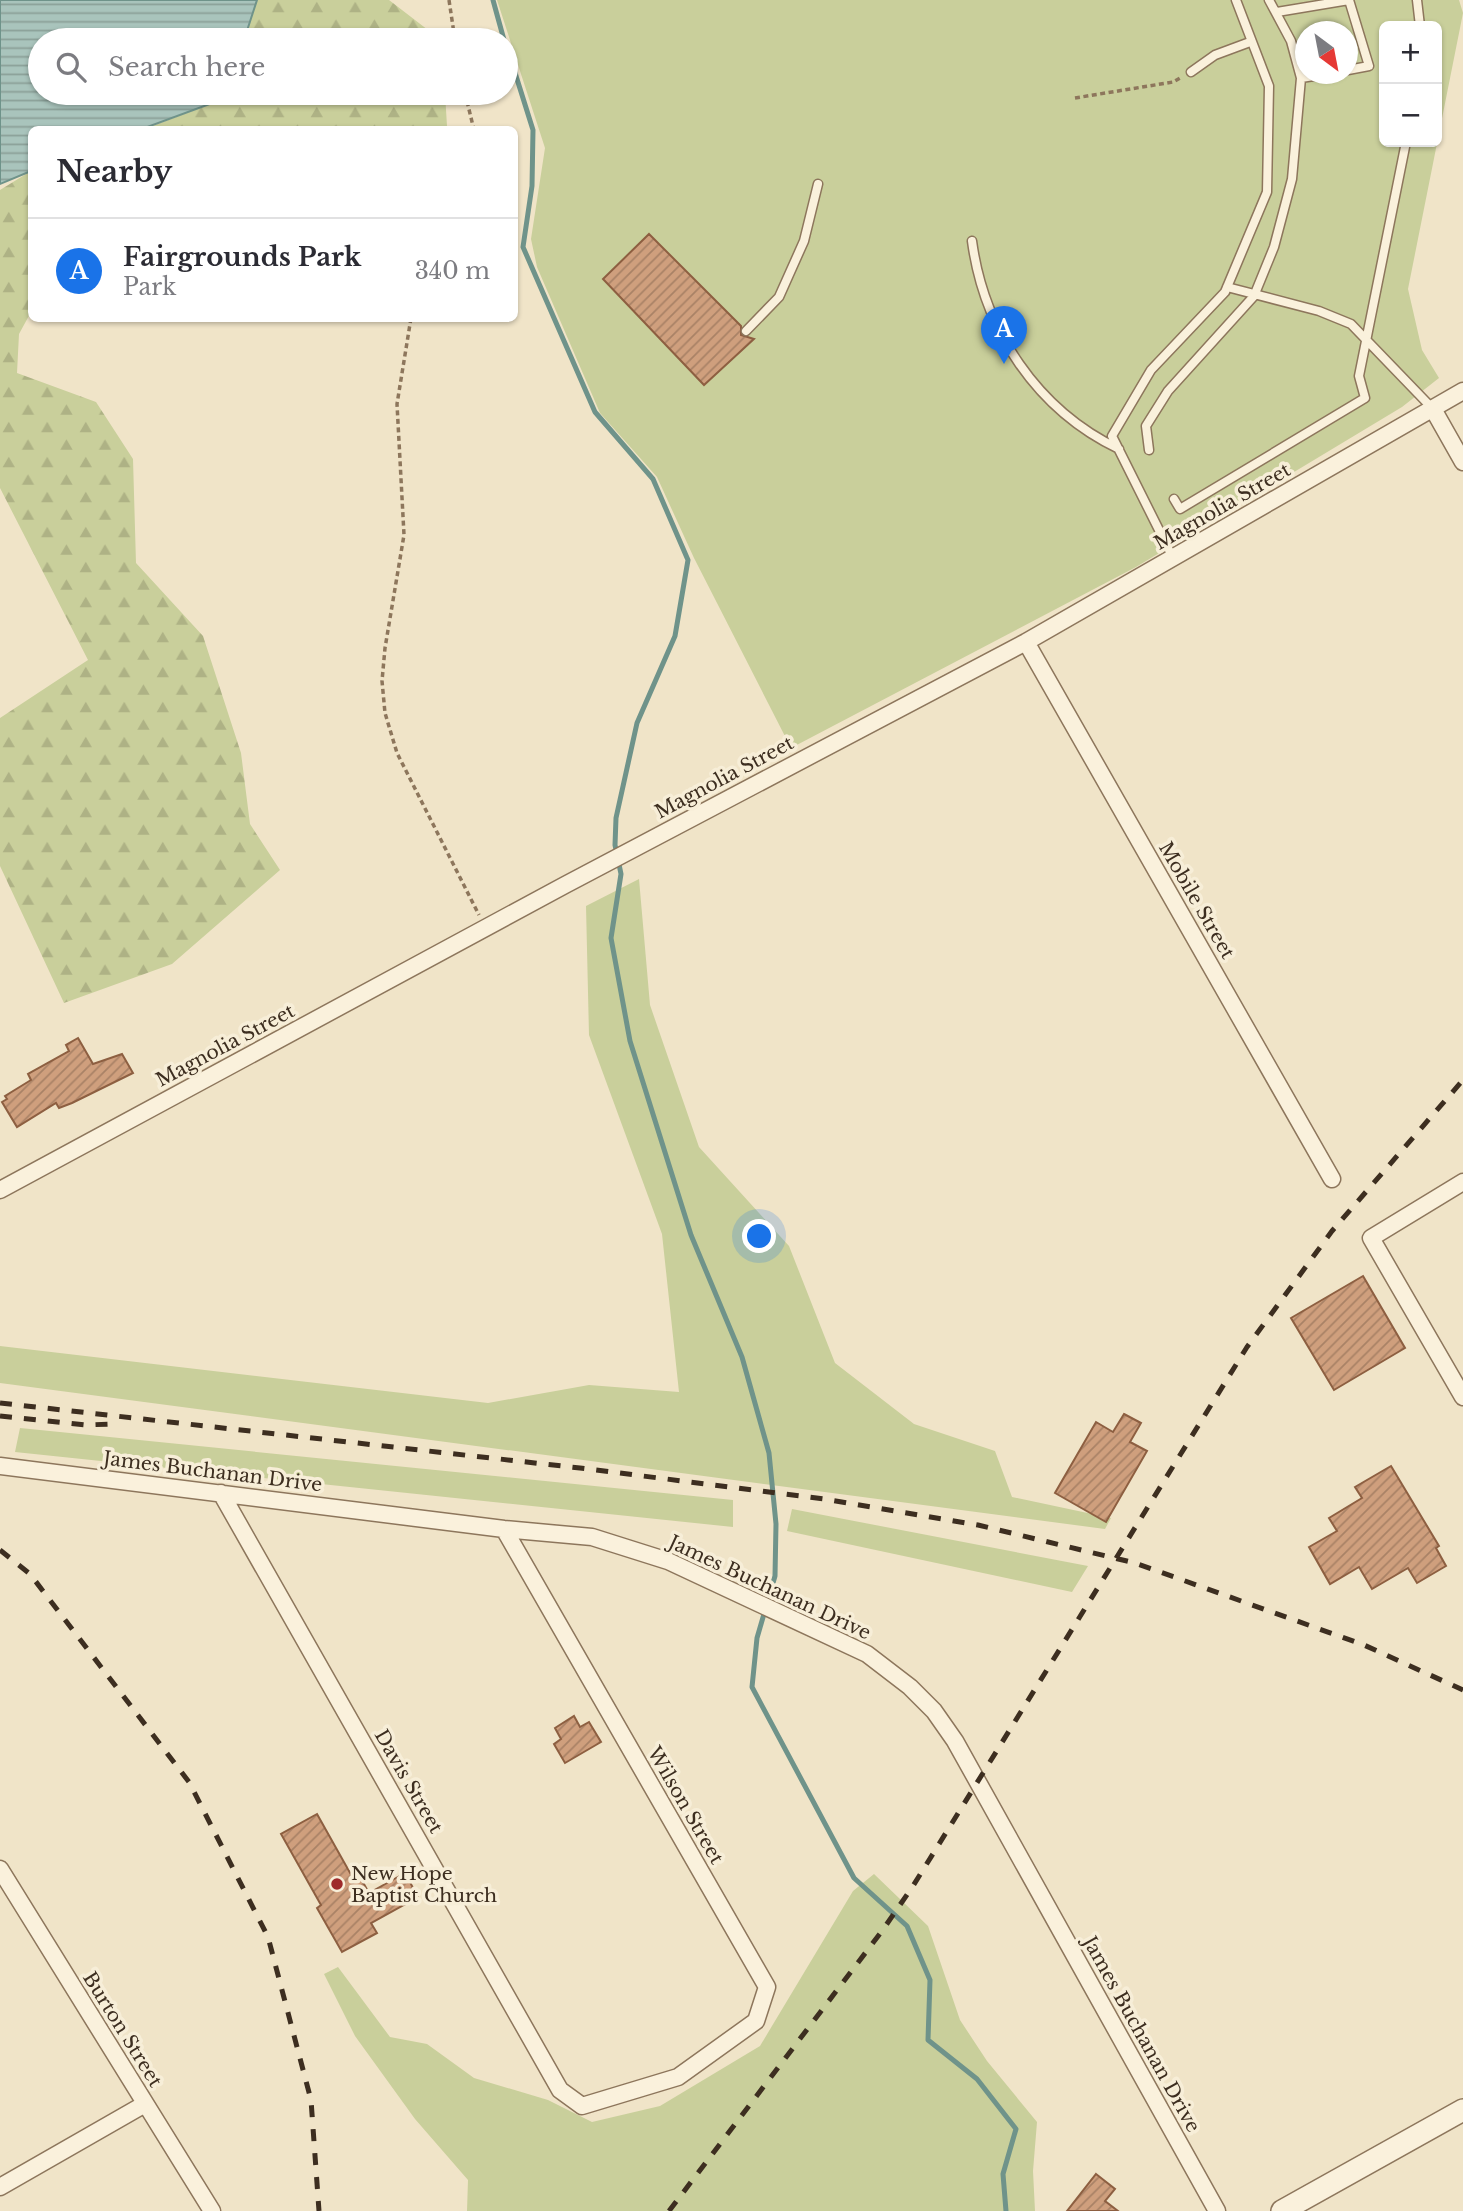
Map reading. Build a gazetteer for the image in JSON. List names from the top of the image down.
{
  "streets": {
    "street": [
      "Magnolia Street",
      "Mobile Street",
      "James Buchanan Drive",
      "Davis Street",
      "Wilson Street",
      "Burton Street"
    ]
  },
  "crossings": [
    ["Magnolia Street", "Mobile Street"],
    ["James Buchanan Drive", "Davis Street"],
    ["James Buchanan Drive", "Wilson Street"],
    ["Davis Street", "Wilson Street"]
  ],
  "places": ["New Hope Baptist Church"],
  "north": "bottom right",
  "page": {
    "map_buttons": ["+", "−"],
    "search": "Search here",
    "heading": "Nearby",
    "list": [
      {
        "mark": "A",
        "name": "Fairgrounds Park",
        "note": "Park",
        "value": "340 m"
      }
    ],
    "pins": "A"
  }
}
